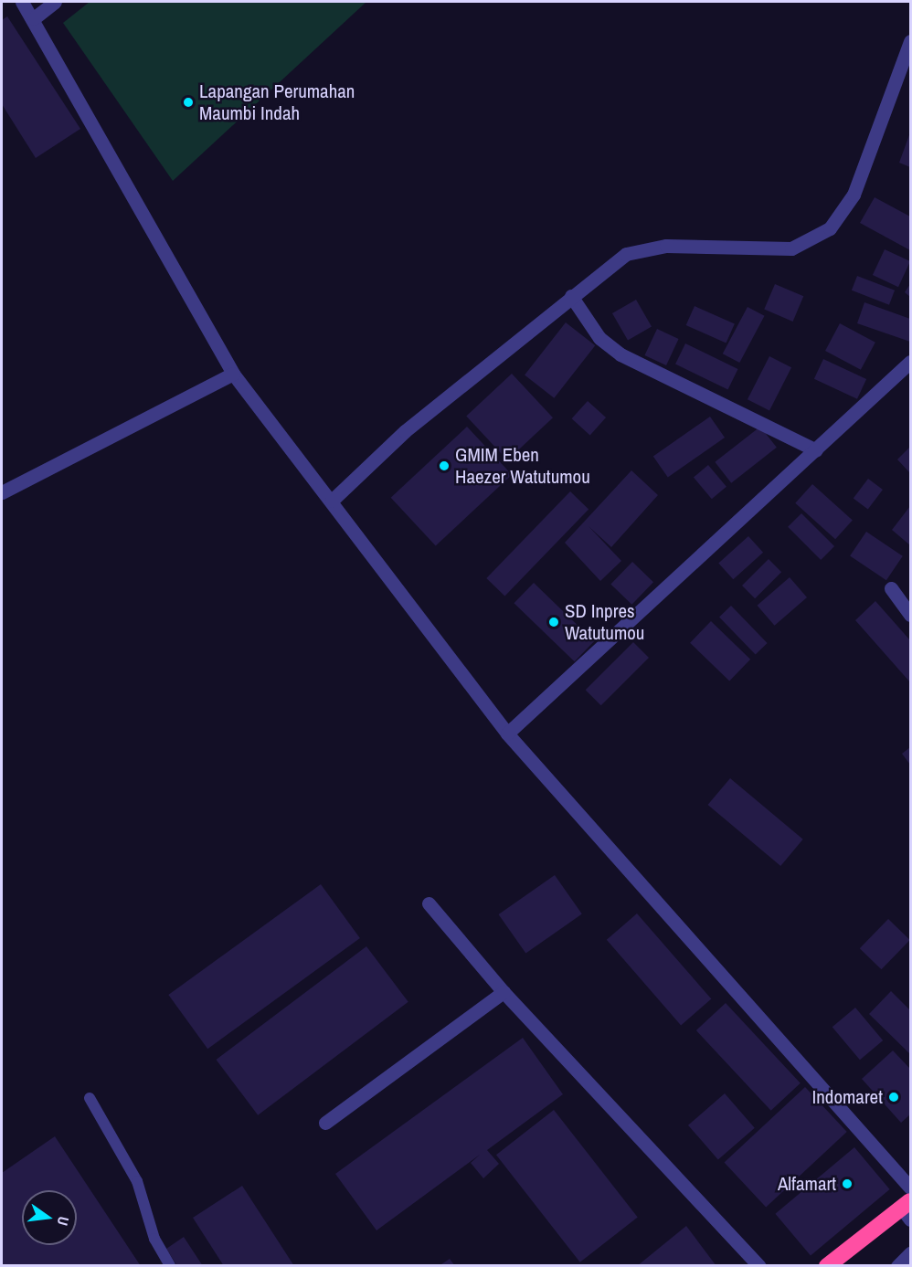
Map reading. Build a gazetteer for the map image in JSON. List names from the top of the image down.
{
  "places": [
    "Lapangan Perumahan Maumbi Indah",
    "GMIM Eben Haezer Watutumou",
    "SD Inpres Watutumou",
    "Indomaret",
    "Alfamart"
  ],
  "north": "right"
}
